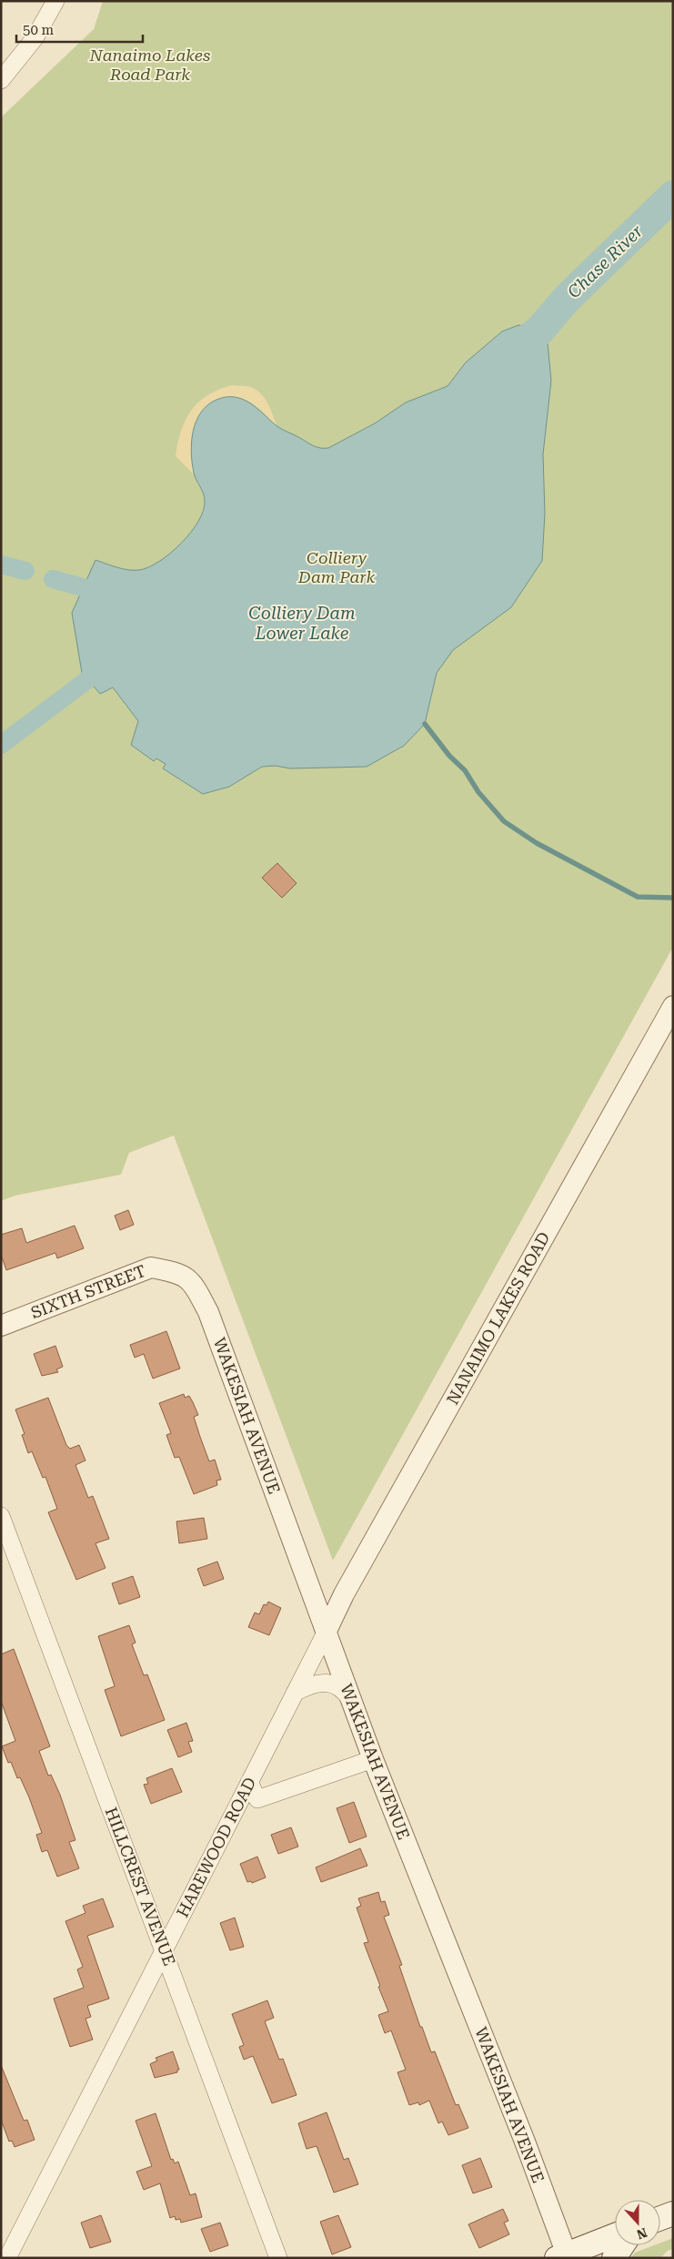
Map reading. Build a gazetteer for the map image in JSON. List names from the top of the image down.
{
  "streets": {
    "street": [
      "SIXTH STREET",
      "NANAIMO LAKES ROAD",
      "WAKESIAH AVENUE",
      "HAREWOOD ROAD",
      "HILLCREST AVENUE"
    ]
  },
  "crossings": [
    ["SIXTH STREET", "WAKESIAH AVENUE"],
    ["NANAIMO LAKES ROAD", "WAKESIAH AVENUE"],
    ["NANAIMO LAKES ROAD", "HAREWOOD ROAD"],
    ["WAKESIAH AVENUE", "HAREWOOD ROAD"],
    ["HAREWOOD ROAD", "HILLCREST AVENUE"]
  ],
  "water": ["Chase River", "Colliery Dam Lower Lake"],
  "parks": ["Nanaimo Lakes Road Park", "Colliery Dam Park"],
  "scale_bar": "50 m",
  "north": "bottom"
}
